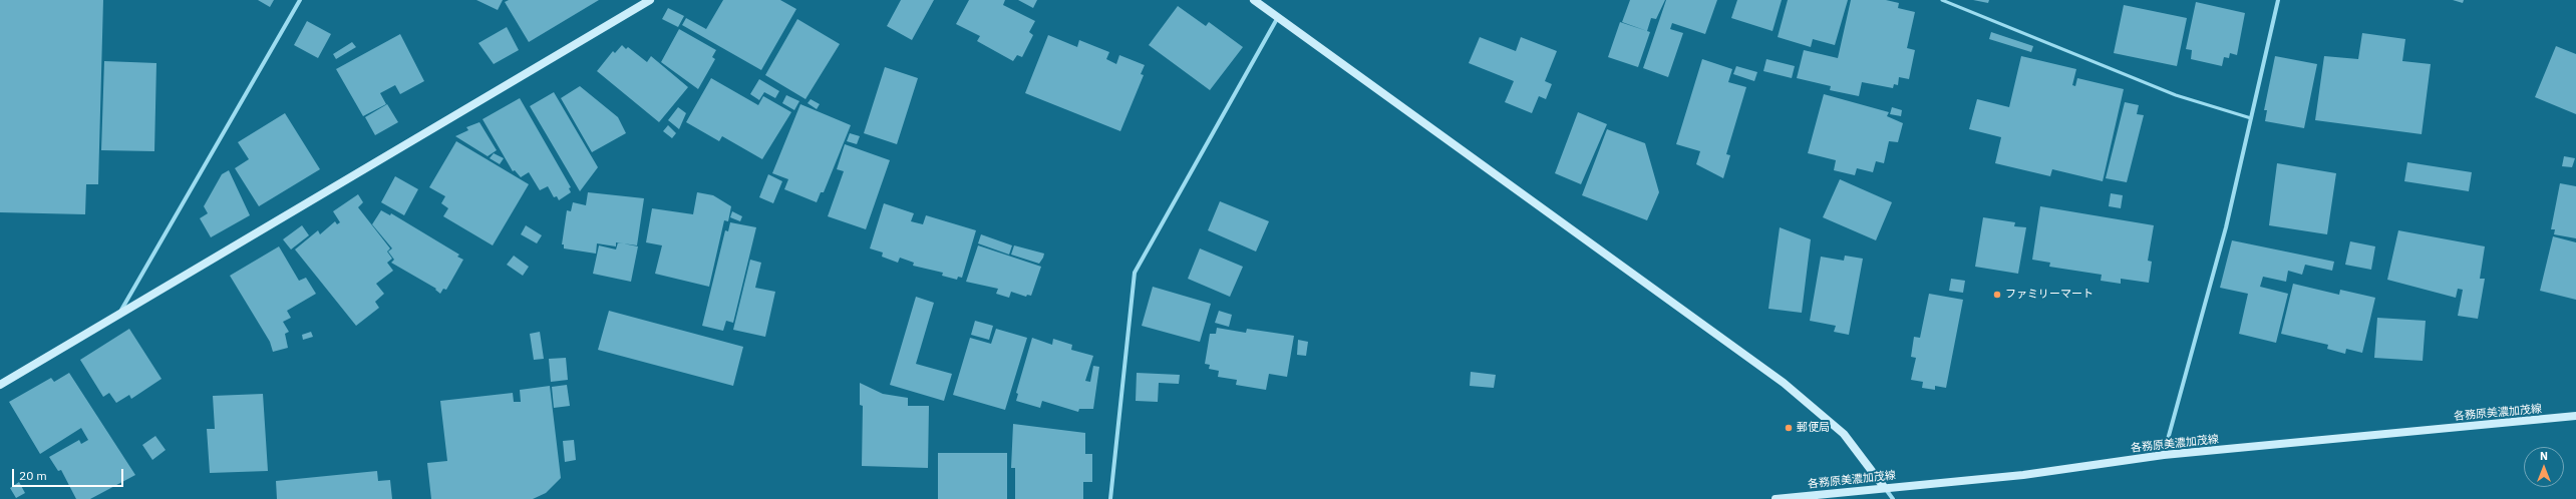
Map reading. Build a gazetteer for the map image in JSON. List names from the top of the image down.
{
  "streets": {
    "street": ["各務原美濃加茂線"]
  },
  "places": ["ファミリーマート", "郵便局"],
  "scale_bar": "20 m",
  "north": "top"
}
